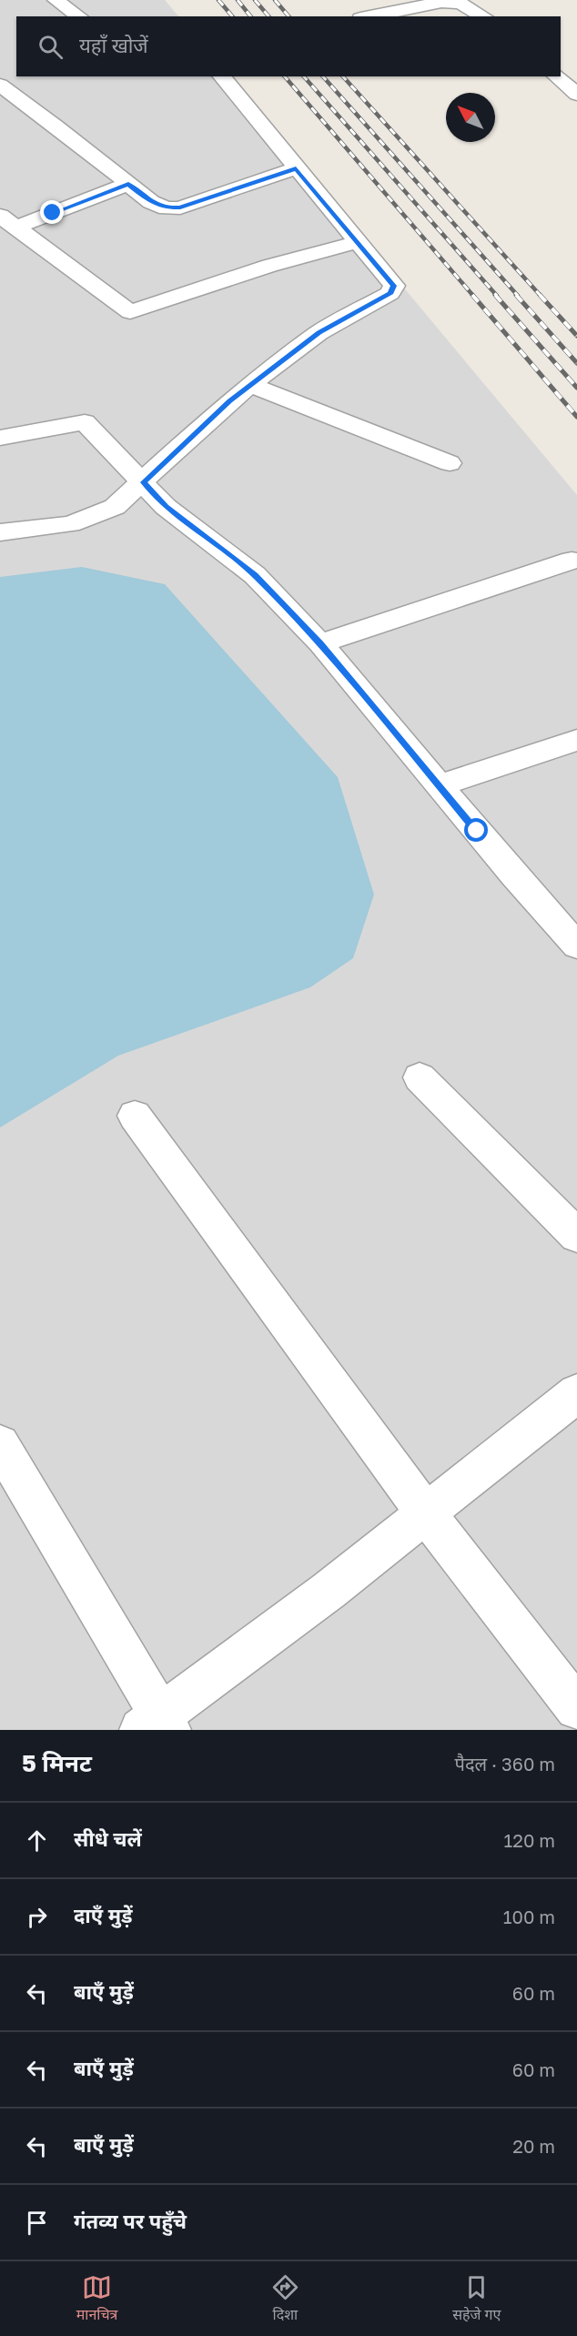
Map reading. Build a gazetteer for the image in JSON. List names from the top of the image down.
{
  "north": "top left",
  "page": {
    "search": "यहाँ खोजें",
    "heading": ["5 मिनट", "पैदल · 360 m"],
    "list": [
      ["सीधे चलें", "120 m"],
      ["दाएँ मुड़ें", "100 m"],
      ["बाएँ मुड़ें", "60 m"],
      ["बाएँ मुड़ें", "60 m"],
      ["बाएँ मुड़ें", "20 m"],
      "गंतव्य पर पहुँचे"
    ],
    "nav": ["मानचित्र", "दिशा", "सहेजे गए"]
  }
}
